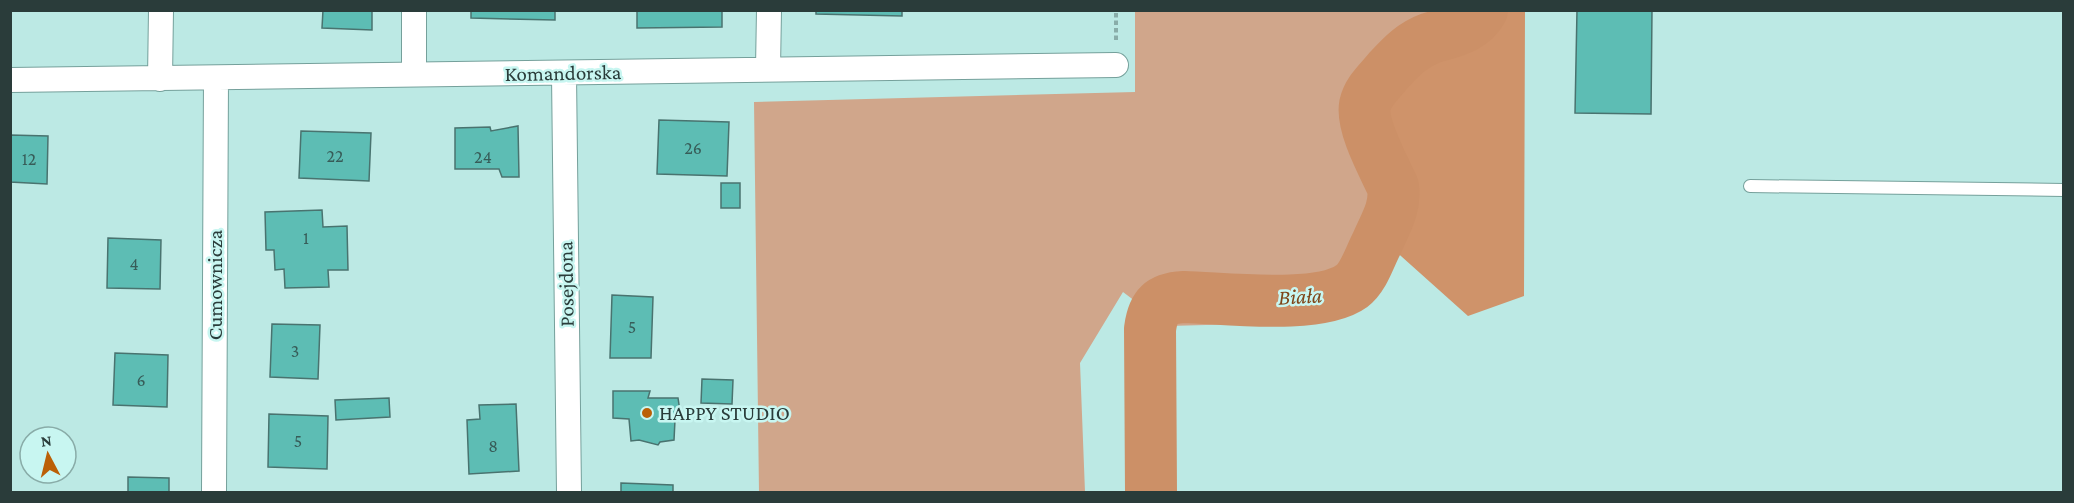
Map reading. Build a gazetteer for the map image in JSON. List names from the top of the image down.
{
  "streets": {
    "street": ["Komandorska", "Posejdona", "Cumownicza"]
  },
  "crossings": [
    ["Komandorska", "Posejdona"],
    ["Komandorska", "Cumownicza"]
  ],
  "water": ["Biała"],
  "places": ["HAPPY STUDIO"],
  "house_numbers": [
    "26",
    "22",
    "24",
    "12",
    "1",
    "4",
    "5",
    "3",
    "6",
    "5",
    "8"
  ],
  "north": "top"
}
